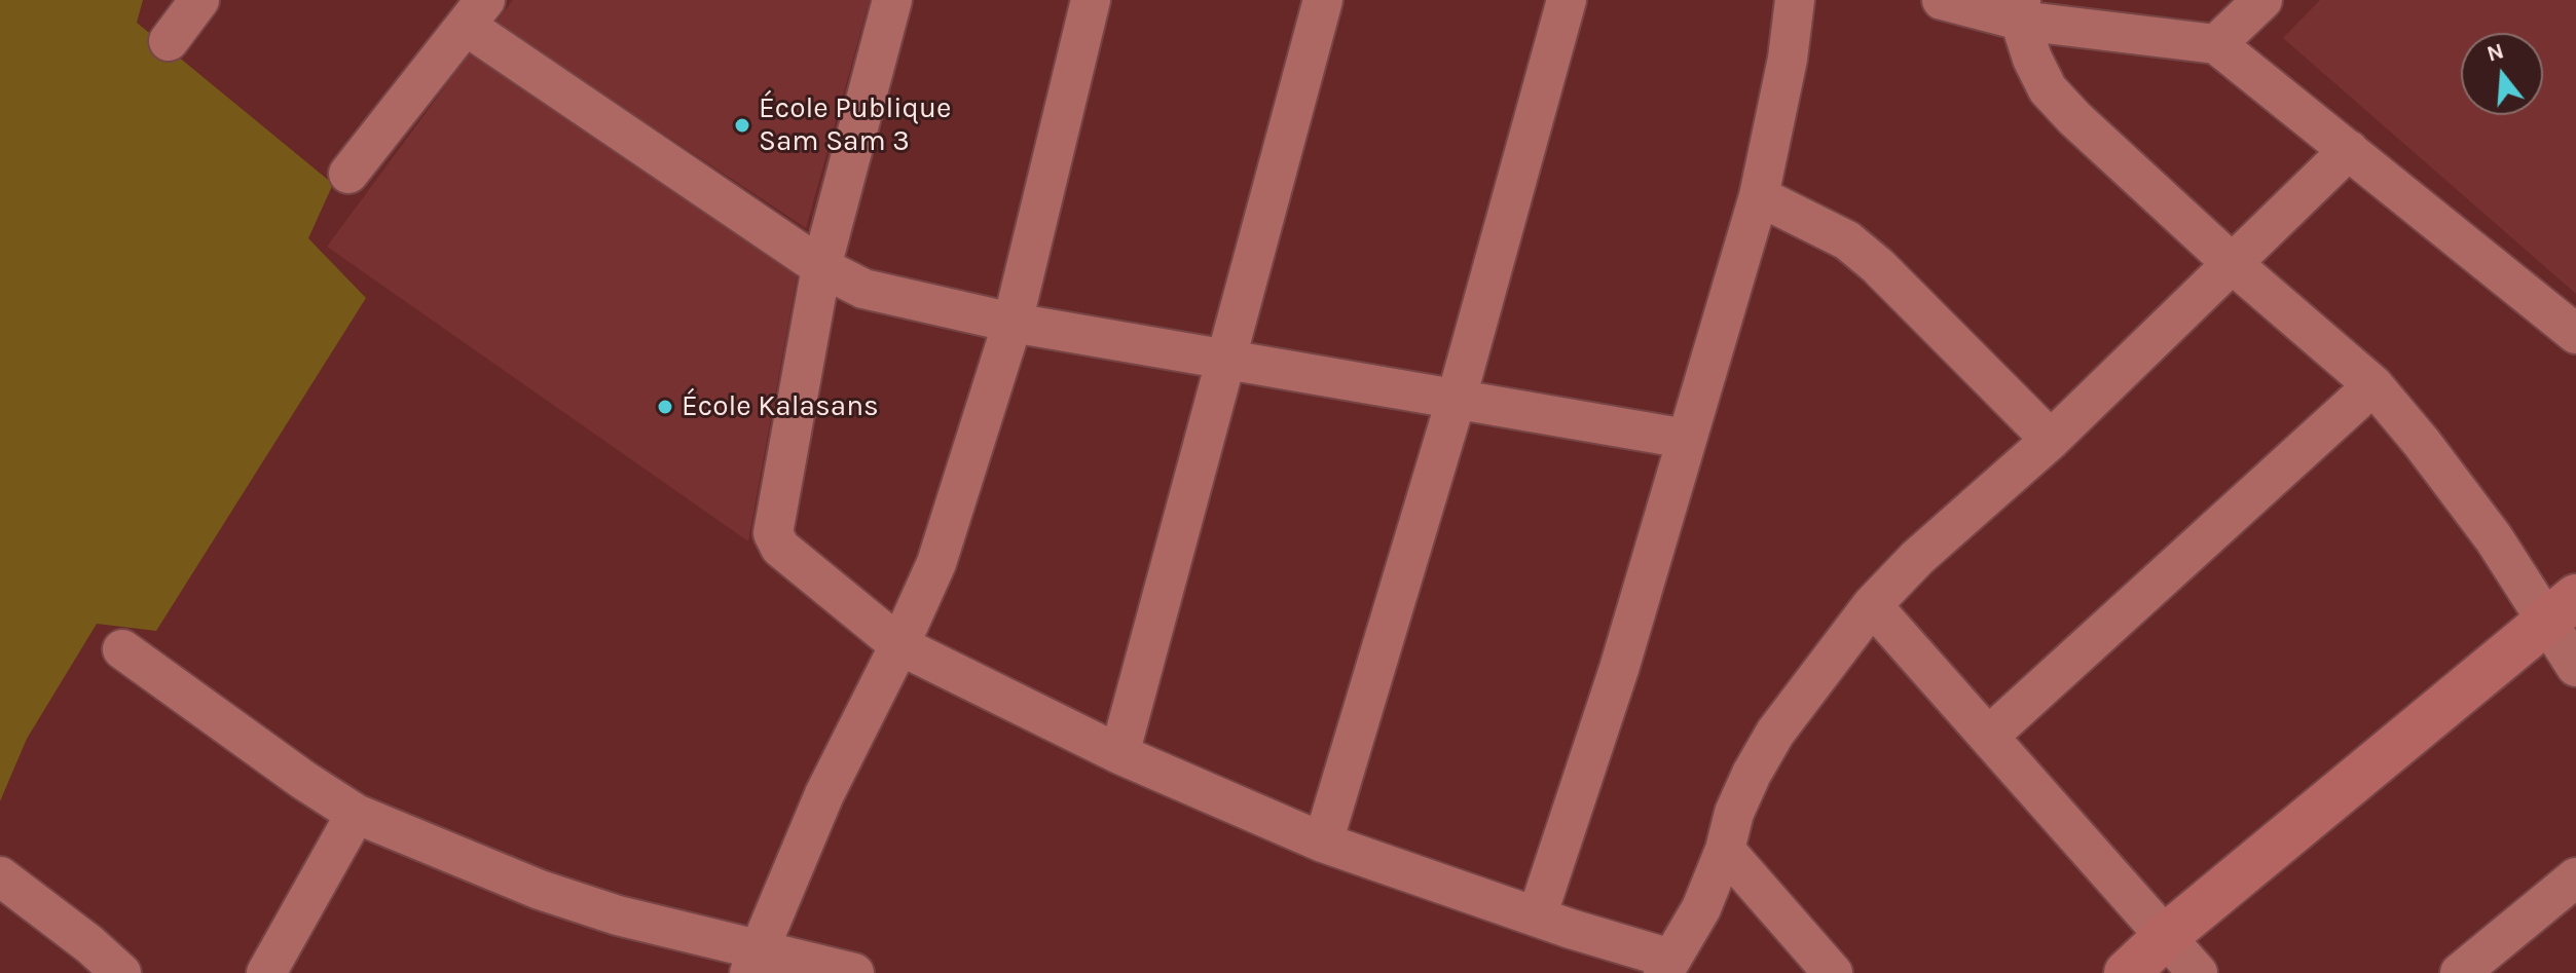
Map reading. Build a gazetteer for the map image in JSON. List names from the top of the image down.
{
  "places": ["École Publique Sam Sam 3", "École Kalasans"],
  "north": "top"
}
